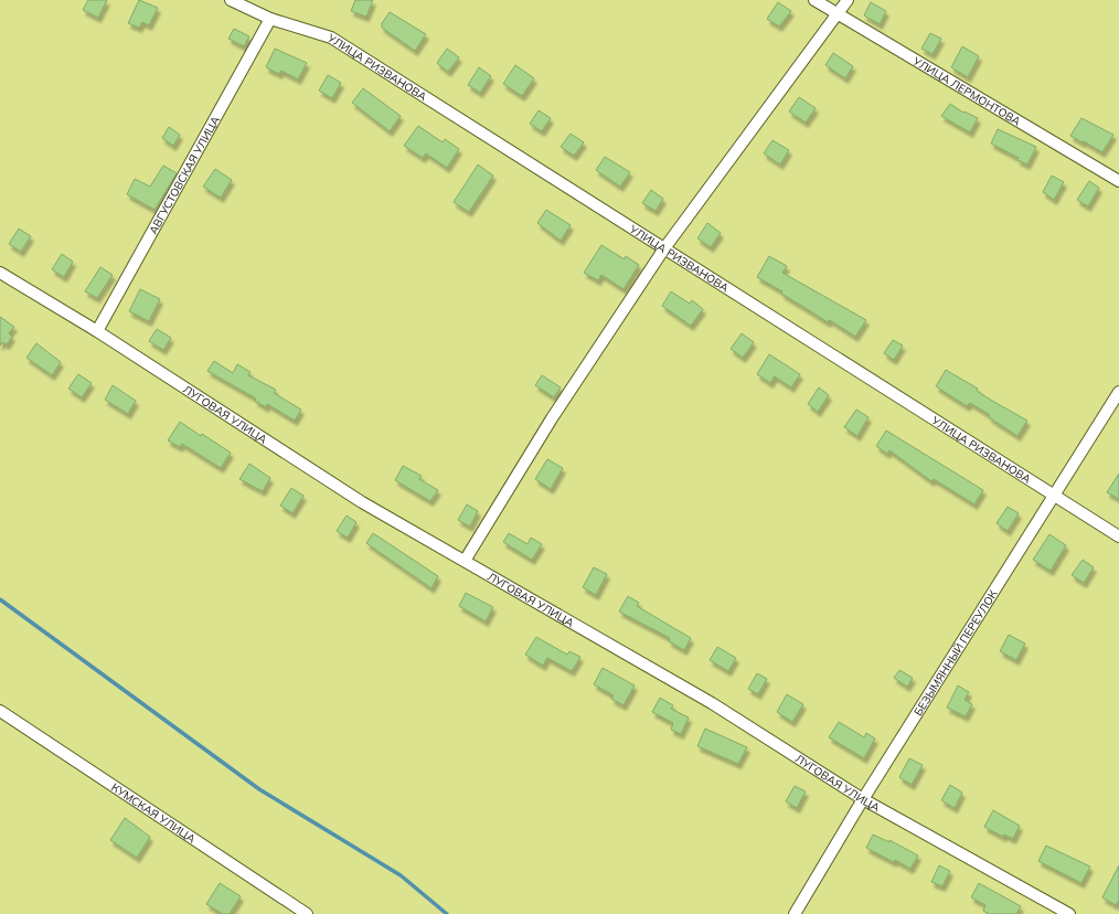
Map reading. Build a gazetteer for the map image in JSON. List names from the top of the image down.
{
  "streets": {
    "street": [
      "УЛИЦА РИЗВАНОВА",
      "УЛИЦА ЛЕРМОНТОВА",
      "АВГУСТОВСКАЯ УЛИЦА",
      "ЛУГОВАЯ УЛИЦА",
      "БЕЗЫМЯННЫЙ ПЕРЕУЛОК",
      "КУМСКАЯ УЛИЦА"
    ]
  },
  "crossings": [
    ["УЛИЦА РИЗВАНОВА", "АВГУСТОВСКАЯ УЛИЦА"],
    ["УЛИЦА РИЗВАНОВА", "БЕЗЫМЯННЫЙ ПЕРЕУЛОК"],
    ["АВГУСТОВСКАЯ УЛИЦА", "ЛУГОВАЯ УЛИЦА"],
    ["ЛУГОВАЯ УЛИЦА", "БЕЗЫМЯННЫЙ ПЕРЕУЛОК"]
  ]
}
